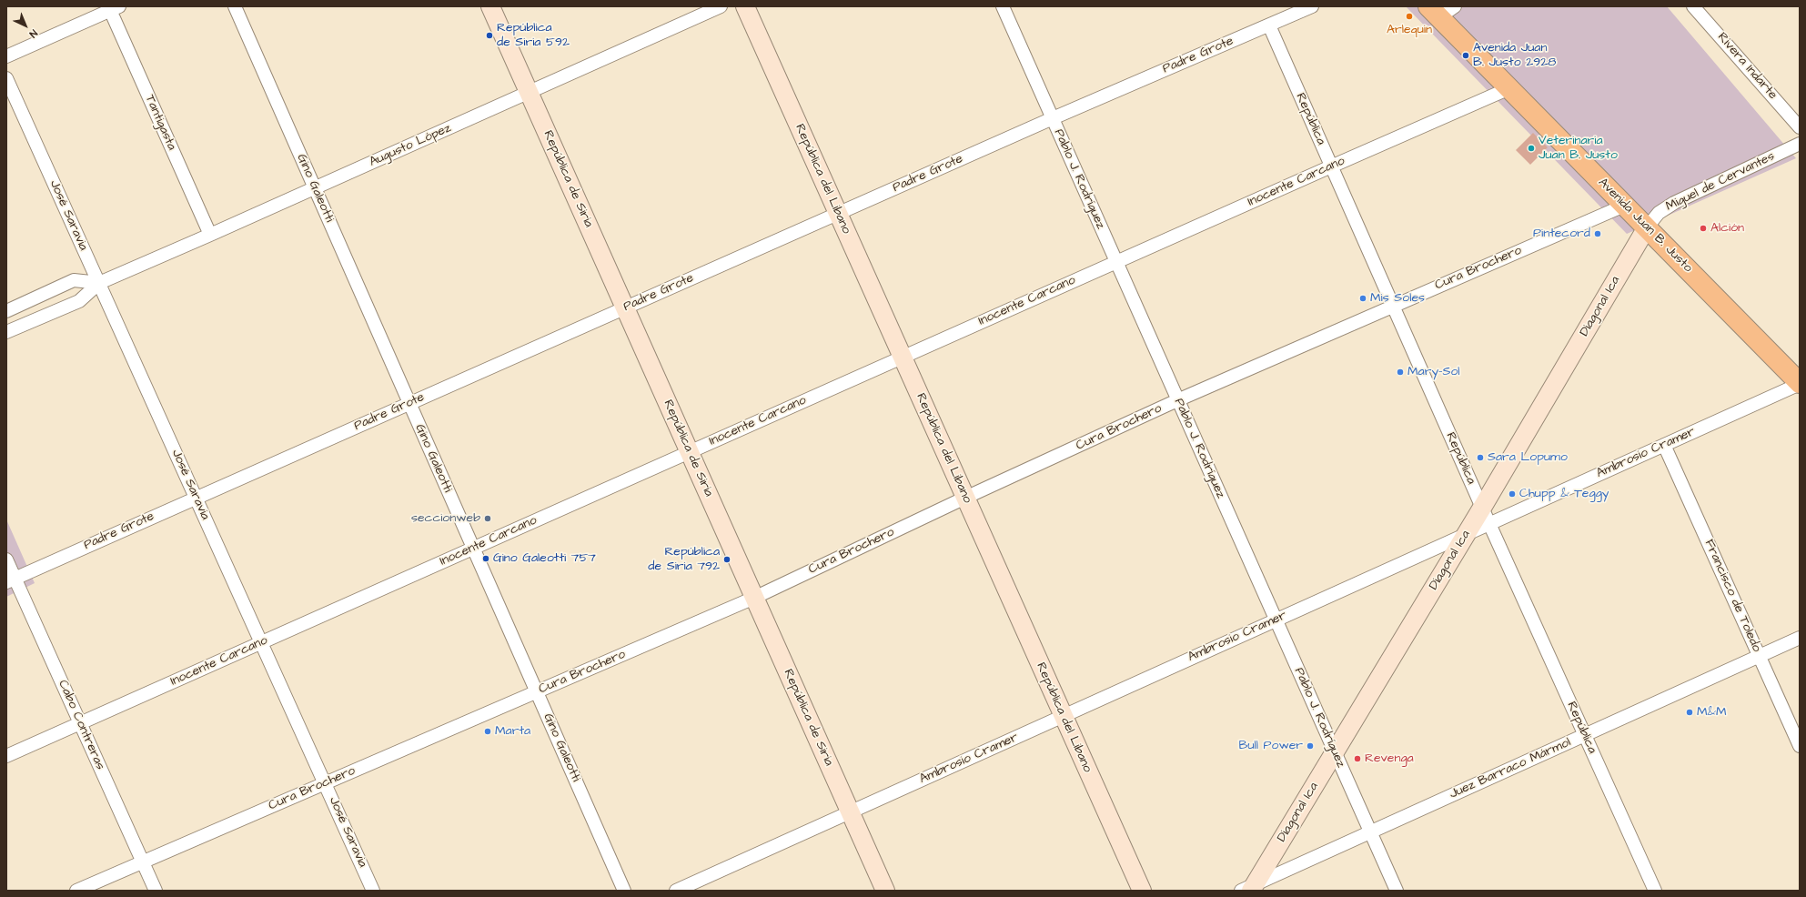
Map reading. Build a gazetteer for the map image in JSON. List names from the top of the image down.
{
  "streets": {
    "main road": [
      "República de Siria",
      "República del Libano",
      "Avenida Juan B. Justo",
      "Diagonal Ica"
    ],
    "street": [
      "Padre Grote",
      "Rivera Indarte",
      "República",
      "Tantigasta",
      "Augusto López",
      "Pablo J. Rodríguez",
      "Inocente Carcano",
      "Miguel de Cervantes",
      "Gino Galeotti",
      "José Saravia",
      "Cura Brochero",
      "Ambrosio Cramer",
      "Francisco de Toledo",
      "Cabo Contreras",
      "Juez Barraco Mármol"
    ]
  },
  "crossings": [
    ["Padre Grote", "República"],
    ["Padre Grote", "República de Siria"],
    ["Padre Grote", "República del Libano"],
    ["Padre Grote", "Pablo J. Rodríguez"],
    ["Padre Grote", "Gino Galeotti"],
    ["Padre Grote", "José Saravia"],
    ["Padre Grote", "Cabo Contreras"],
    ["República", "Inocente Carcano"],
    ["República", "Cura Brochero"],
    ["República", "Diagonal Ica"],
    ["República", "Ambrosio Cramer"],
    ["República", "Juez Barraco Mármol"],
    ["Tantigasta", "Augusto López"],
    ["Augusto López", "República de Siria"],
    ["Augusto López", "Gino Galeotti"],
    ["Augusto López", "José Saravia"],
    ["República de Siria", "Inocente Carcano"],
    ["República de Siria", "Cura Brochero"],
    ["República de Siria", "Ambrosio Cramer"],
    ["República del Libano", "Inocente Carcano"],
    ["República del Libano", "Cura Brochero"],
    ["República del Libano", "Ambrosio Cramer"],
    ["Pablo J. Rodríguez", "Inocente Carcano"],
    ["Pablo J. Rodríguez", "Cura Brochero"],
    ["Pablo J. Rodríguez", "Diagonal Ica"],
    ["Pablo J. Rodríguez", "Ambrosio Cramer"],
    ["Pablo J. Rodríguez", "Juez Barraco Mármol"],
    ["Inocente Carcano", "Gino Galeotti"],
    ["Inocente Carcano", "José Saravia"],
    ["Inocente Carcano", "Avenida Juan B. Justo"],
    ["Inocente Carcano", "Cabo Contreras"],
    ["Miguel de Cervantes", "Avenida Juan B. Justo"],
    ["Miguel de Cervantes", "Diagonal Ica"],
    ["Gino Galeotti", "Cura Brochero"],
    ["José Saravia", "Cura Brochero"],
    ["Avenida Juan B. Justo", "Cura Brochero"],
    ["Avenida Juan B. Justo", "Diagonal Ica"],
    ["Avenida Juan B. Justo", "Ambrosio Cramer"],
    ["Cura Brochero", "Cabo Contreras"],
    ["Diagonal Ica", "Ambrosio Cramer"],
    ["Diagonal Ica", "Juez Barraco Mármol"],
    ["Ambrosio Cramer", "Francisco de Toledo"],
    ["Francisco de Toledo", "Juez Barraco Mármol"]
  ],
  "places": [
    "Arlequin",
    "República de Siria 592",
    "Avenida Juan B. Justo 2928",
    "Veterinaria Juan B. Justo",
    "Alción",
    "Pintecord",
    "Mis Soles",
    "Mary-Sol",
    "Sara Lopumo",
    "Chupp & Teggy",
    "seccionweb",
    "Gino Galeotti 757",
    "República de Siria 792",
    "M&M",
    "Marta",
    "Bull Power",
    "Revenga"
  ],
  "north": "bottom right"
}
